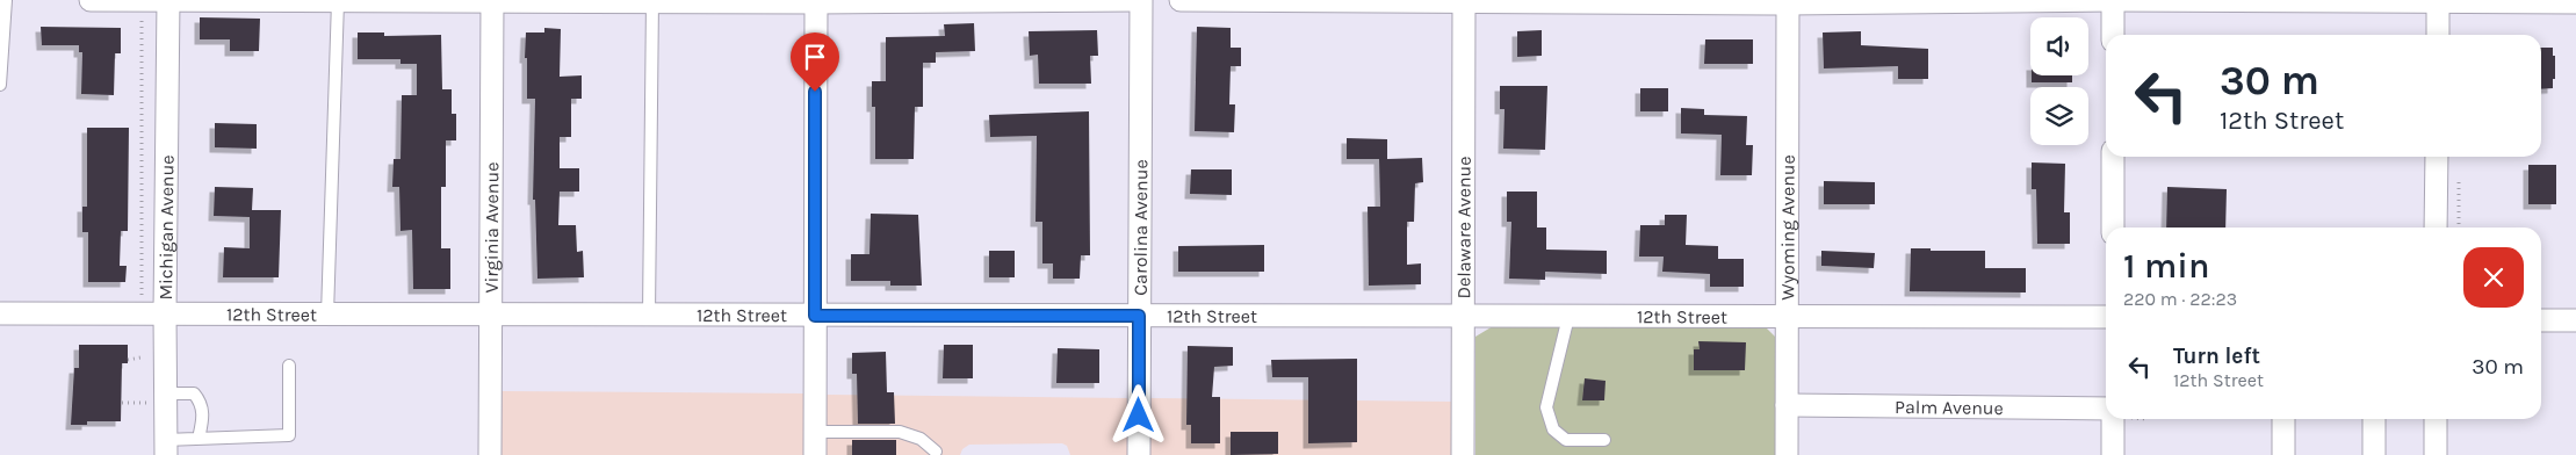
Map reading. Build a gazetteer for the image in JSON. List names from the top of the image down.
{
  "streets": {
    "street": [
      "Michigan Avenue",
      "Virginia Avenue",
      "Carolina Avenue",
      "Delaware Avenue",
      "Wyoming Avenue",
      "12th Street",
      "Palm Avenue"
    ]
  },
  "crossings": [
    ["Michigan Avenue", "12th Street"],
    ["Virginia Avenue", "12th Street"],
    ["Carolina Avenue", "12th Street"],
    ["Delaware Avenue", "12th Street"],
    ["Wyoming Avenue", "12th Street"],
    ["Wyoming Avenue", "Palm Avenue"]
  ],
  "page": {
    "turn": ["30 m", "12th Street"],
    "heading": ["1 min", "220 m · 22:23"],
    "list": [
      {
        "name": "Turn left",
        "note": "12th Street",
        "value": "30 m"
      }
    ]
  }
}
